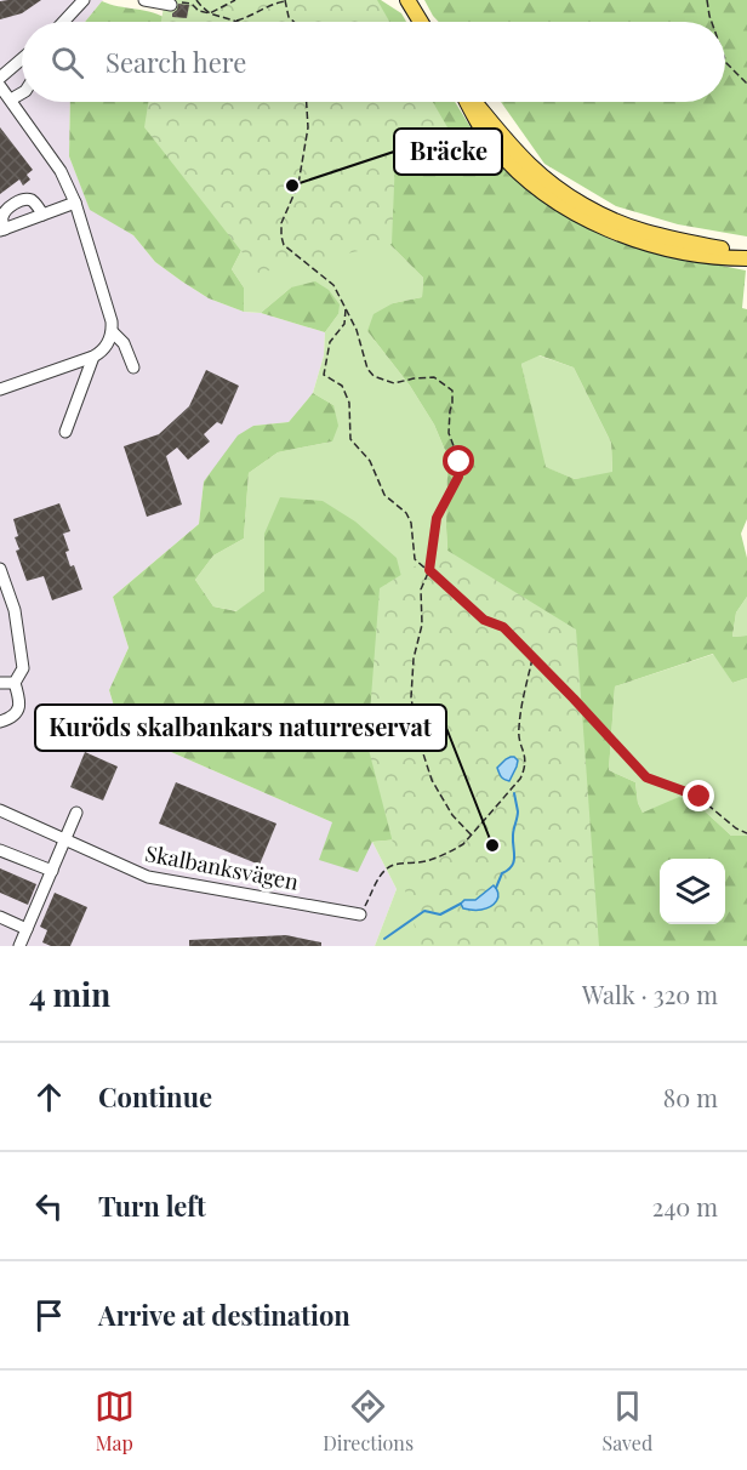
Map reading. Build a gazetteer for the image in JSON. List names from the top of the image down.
{
  "streets": {
    "street": ["Skalbanksvägen"]
  },
  "places": ["Bräcke", "Kuröds skalbankars naturreservat"],
  "page": {
    "search": "Search here",
    "heading": ["4 min", "Walk · 320 m"],
    "list": [
      ["Continue", "80 m"],
      ["Turn left", "240 m"],
      "Arrive at destination"
    ],
    "nav": ["Map", "Directions", "Saved"]
  }
}
